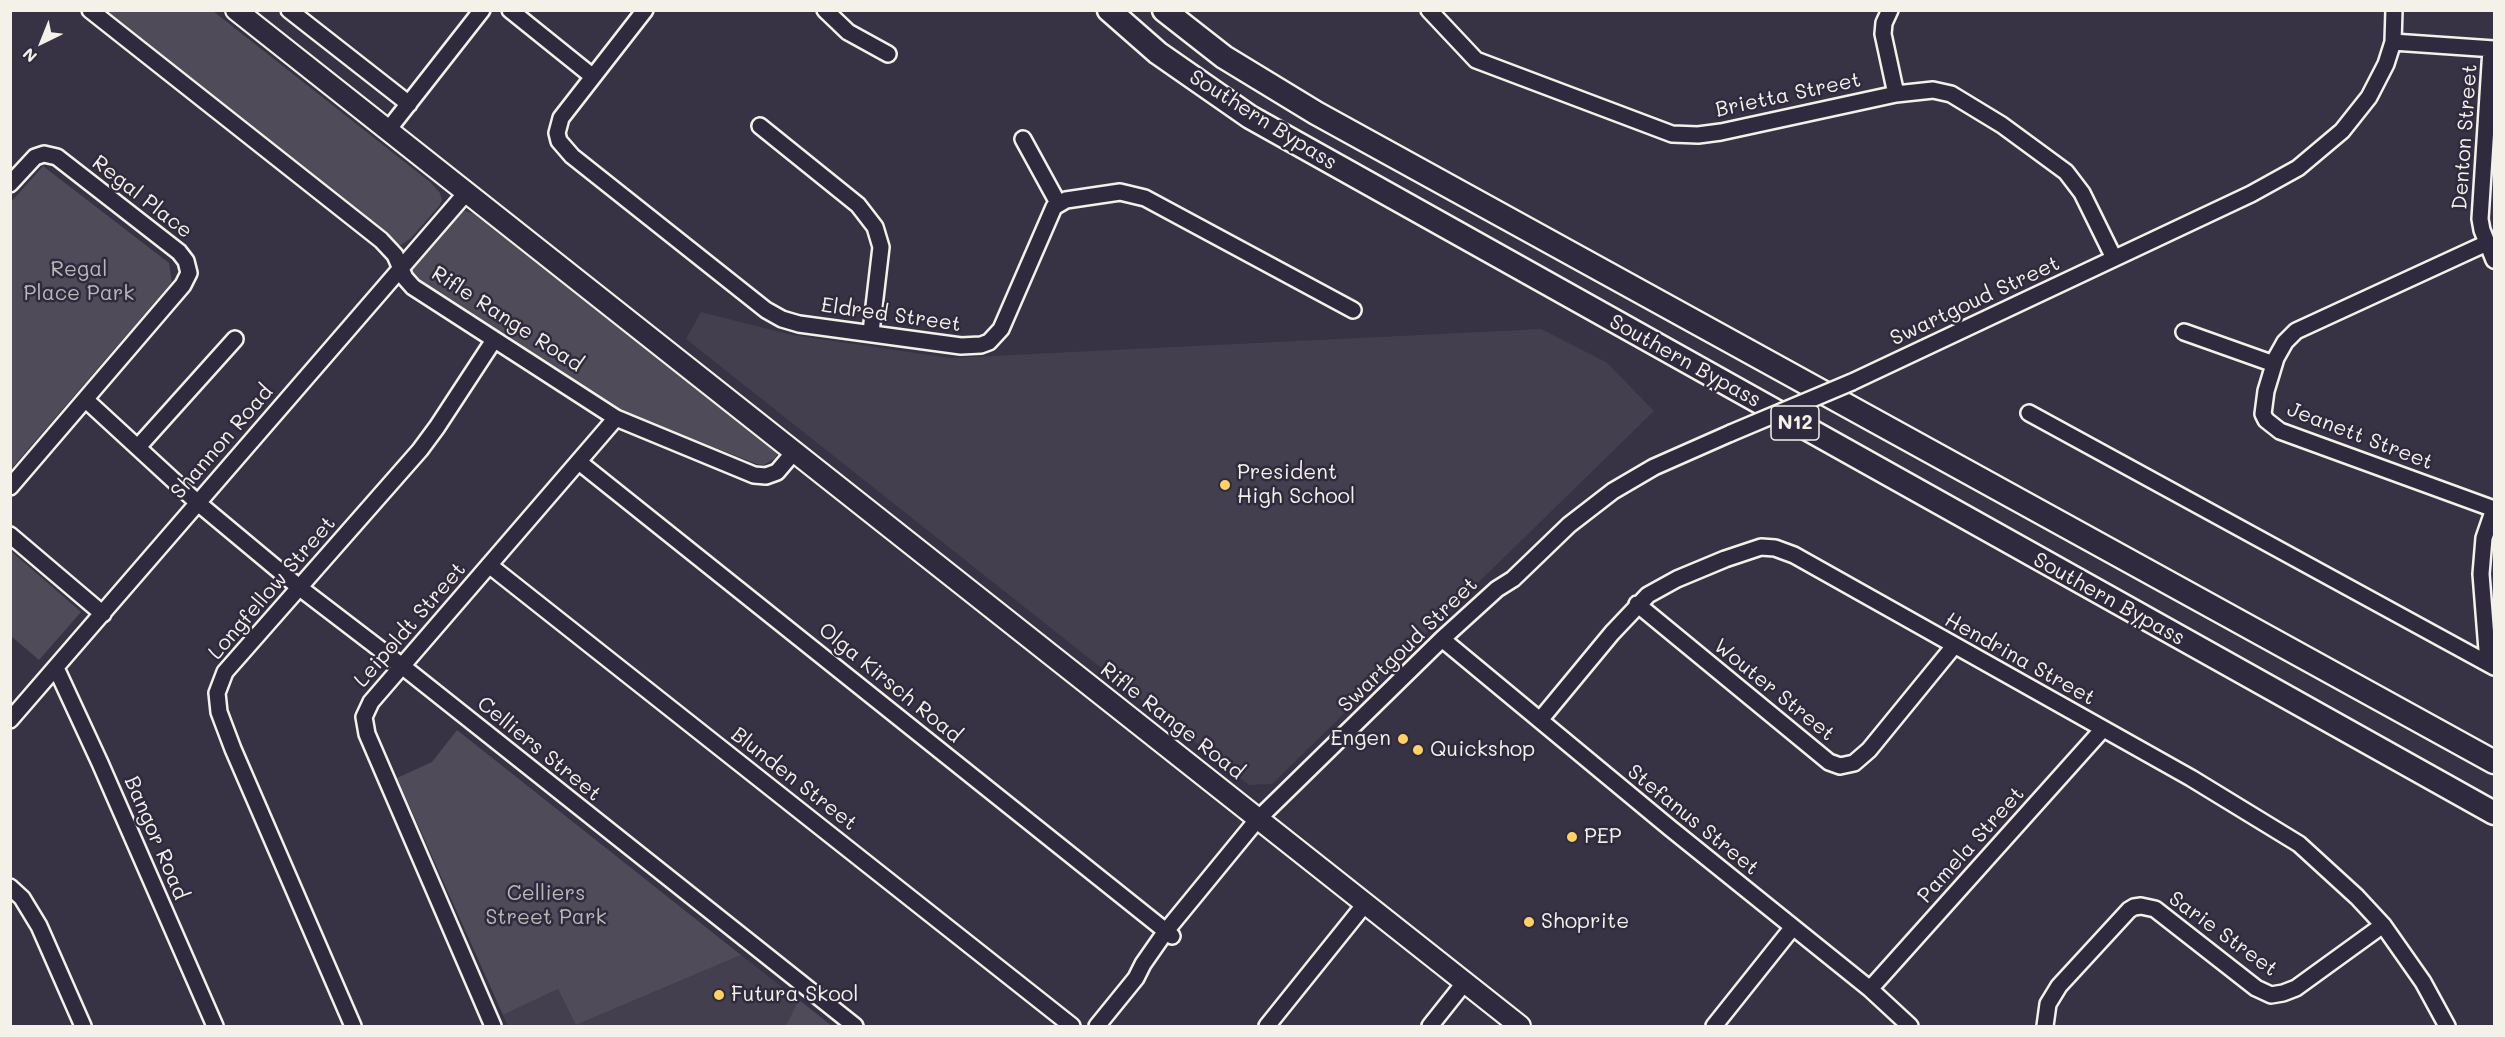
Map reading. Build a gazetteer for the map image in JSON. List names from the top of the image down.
{
  "streets": {
    "highway": ["Southern Bypass", "N12"],
    "main road": ["Rifle Range Road"],
    "street": [
      "Brietta Street",
      "Denton Street",
      "Regal Place",
      "Swartgoud Street",
      "Eldred Street",
      "Jeanett Street",
      "Shannon Road",
      "Longfellow Street",
      "Leipoldt Street",
      "Hendrina Street",
      "Olga Kirsch Road",
      "Wouter Street",
      "Celliers Street",
      "Blunden Street",
      "Stefanus Street",
      "Bangor Road",
      "Pamela Street",
      "Sarie Street"
    ]
  },
  "crossings": [
    ["Brietta Street", "Swartgoud Street"],
    ["Denton Street", "Jeanett Street"],
    ["Regal Place", "Celliers Street"],
    ["Swartgoud Street", "Rifle Range Road"],
    ["Swartgoud Street", "Olga Kirsch Road"],
    ["Swartgoud Street", "Stefanus Street"],
    ["Rifle Range Road", "Shannon Road"],
    ["Rifle Range Road", "Longfellow Street"],
    ["Rifle Range Road", "Leipoldt Street"],
    ["Shannon Road", "Celliers Street"],
    ["Shannon Road", "Bangor Road"],
    ["Longfellow Street", "Celliers Street"],
    ["Leipoldt Street", "Olga Kirsch Road"],
    ["Leipoldt Street", "Celliers Street"],
    ["Leipoldt Street", "Blunden Street"],
    ["Hendrina Street", "Wouter Street"],
    ["Hendrina Street", "Stefanus Street"],
    ["Hendrina Street", "Pamela Street"],
    ["Hendrina Street", "Sarie Street"],
    ["Stefanus Street", "Pamela Street"]
  ],
  "parks": ["Regal Place Park", "Celliers Street Park"],
  "places": [
    "President High School",
    "Engen",
    "Quickshop",
    "PEP",
    "Shoprite",
    "Futura Skool"
  ],
  "north": "bottom left"
}
